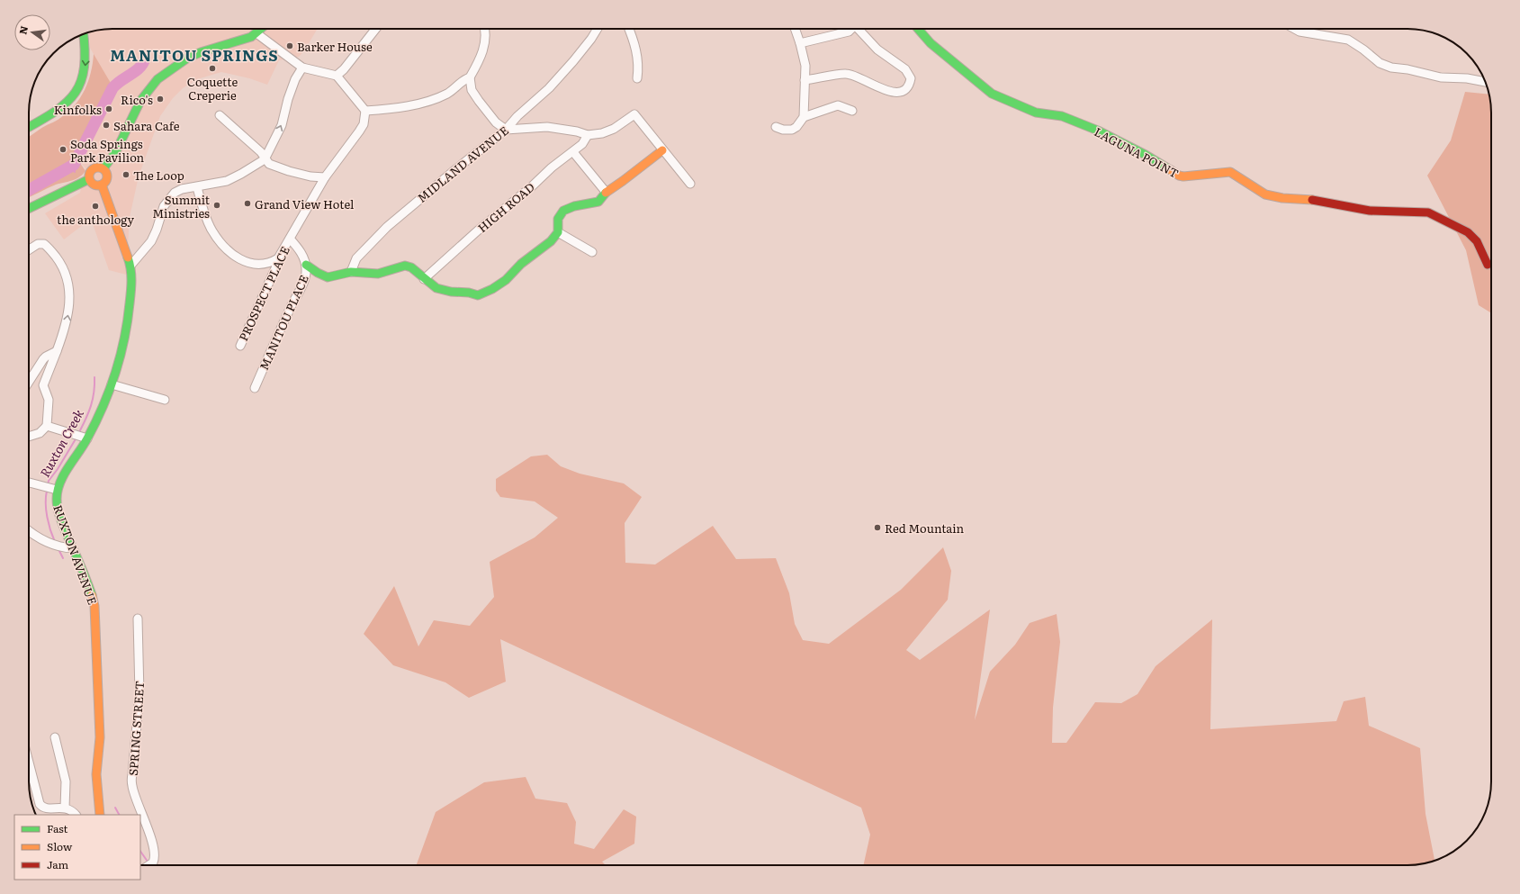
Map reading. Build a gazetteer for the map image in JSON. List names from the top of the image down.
{
  "streets": {
    "street": [
      "LAGUNA POINT",
      "MIDLAND AVENUE",
      "HIGH ROAD",
      "PROSPECT PLACE",
      "MANITOU PLACE",
      "RUXTON AVENUE",
      "SPRING STREET"
    ]
  },
  "crossings": [
    ["PROSPECT PLACE", "MANITOU PLACE"]
  ],
  "districts": ["MANITOU SPRINGS"],
  "water": ["Ruxton Creek"],
  "places": [
    "Barker House",
    "Coquette Creperie",
    "Rico's",
    "Kinfolks",
    "Sahara Cafe",
    "Soda Springs Park Pavilion",
    "The Loop",
    "Grand View Hotel",
    "Summit Ministries",
    "the anthology",
    "Red Mountain"
  ],
  "legend": ["Fast", "Slow", "Jam"],
  "north": "left"
}
